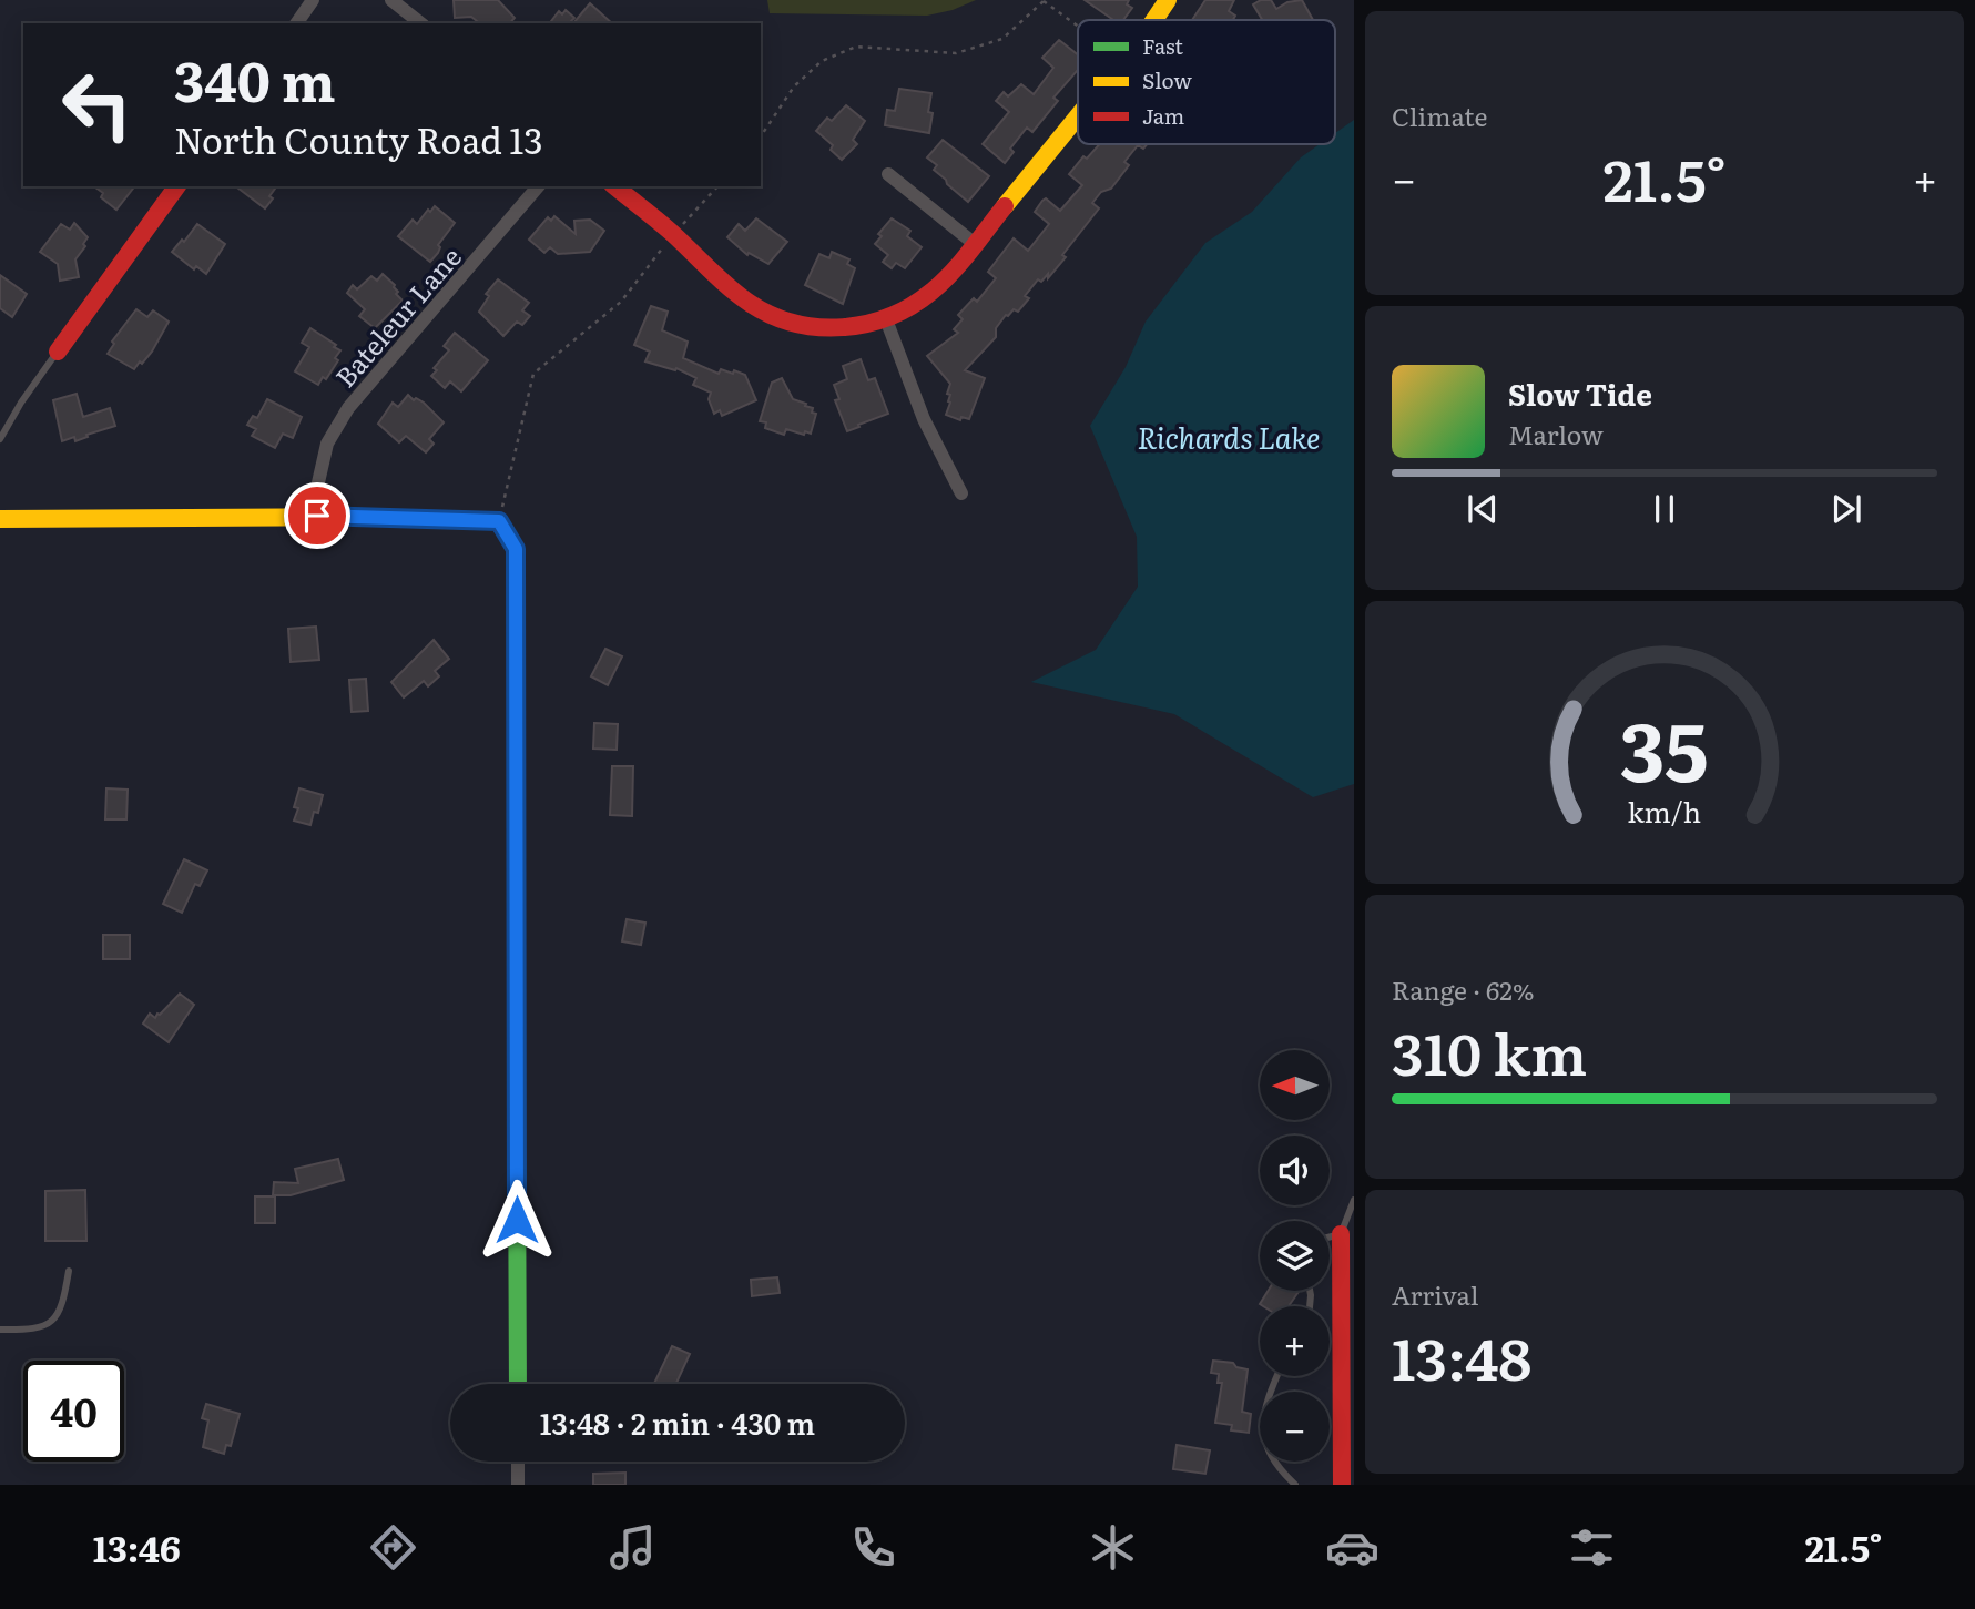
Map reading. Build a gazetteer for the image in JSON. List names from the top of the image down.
{
  "streets": {
    "street": ["Bateleur Lane"]
  },
  "water": ["Richards Lake"],
  "legend": ["Fast", "Slow", "Jam"],
  "north": "left",
  "page": {
    "tile": [
      "Climate",
      ["Range · 62%", "310 km"],
      ["Arrival", "13:48"]
    ],
    "turn": ["340 m", "North County Road 13"],
    "heat": ["−", "21.5°", "+"],
    "song": ["Slow Tide", "Marlow"],
    "map_buttons": ["+", "−"],
    "limit": "40",
    "trip": "13:48 · 2 min · 430 m",
    "tabs": ["13:46", "21.5°"],
    "gauge": ["35", "km/h"]
  }
}
